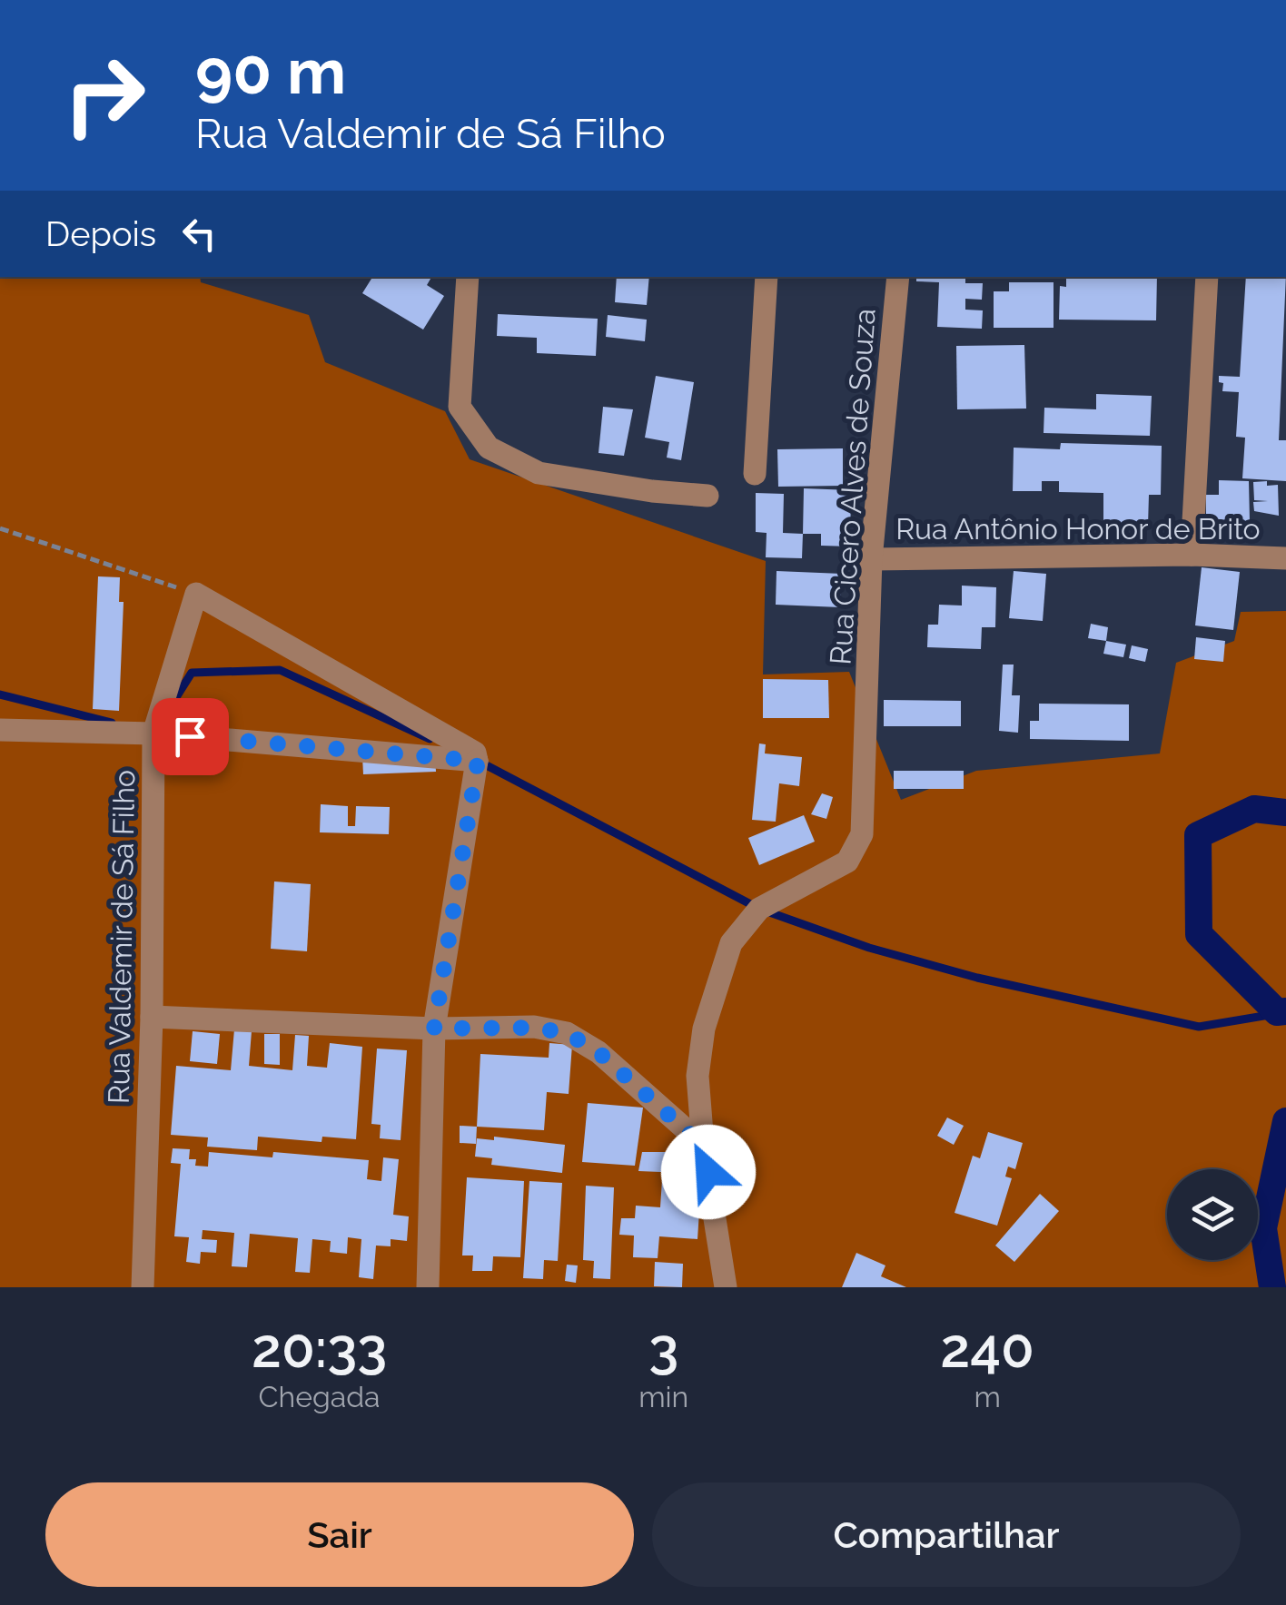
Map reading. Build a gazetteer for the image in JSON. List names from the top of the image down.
{
  "streets": {
    "street": ["Rua Cicero Alves de Souza", "Rua Antônio Honor de Brito", "Rua Valdemir de Sá Filho"]
  },
  "crossings": [
    ["Rua Cicero Alves de Souza", "Rua Antônio Honor de Brito"]
  ],
  "page": {
    "turn": ["90 m", "Rua Valdemir de Sá Filho"],
    "then": "Depois",
    "eta": [
      "20:33",
      "Chegada",
      "3",
      "min",
      "240",
      "m"
    ],
    "buttons": ["Sair", "Compartilhar"]
  }
}
